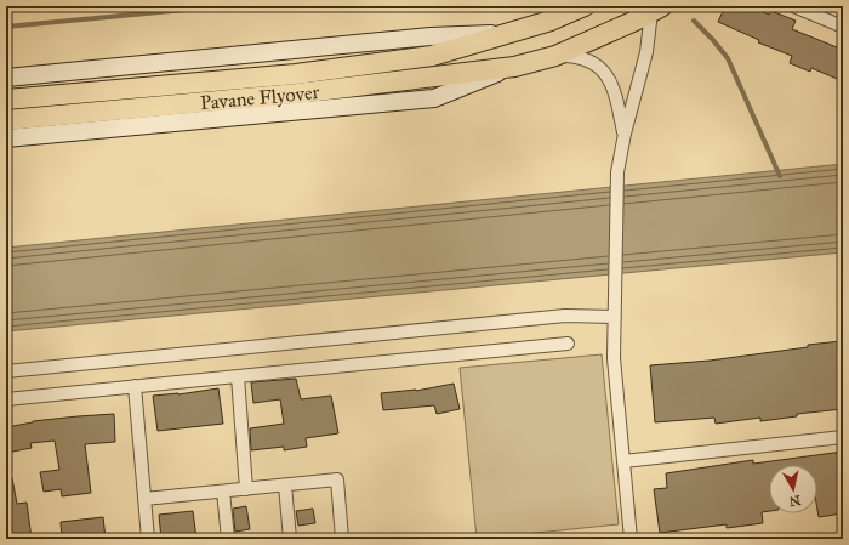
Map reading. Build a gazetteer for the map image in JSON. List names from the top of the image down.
{
  "streets": {
    "main road": ["Pavane Flyover"]
  },
  "north": "bottom"
}
